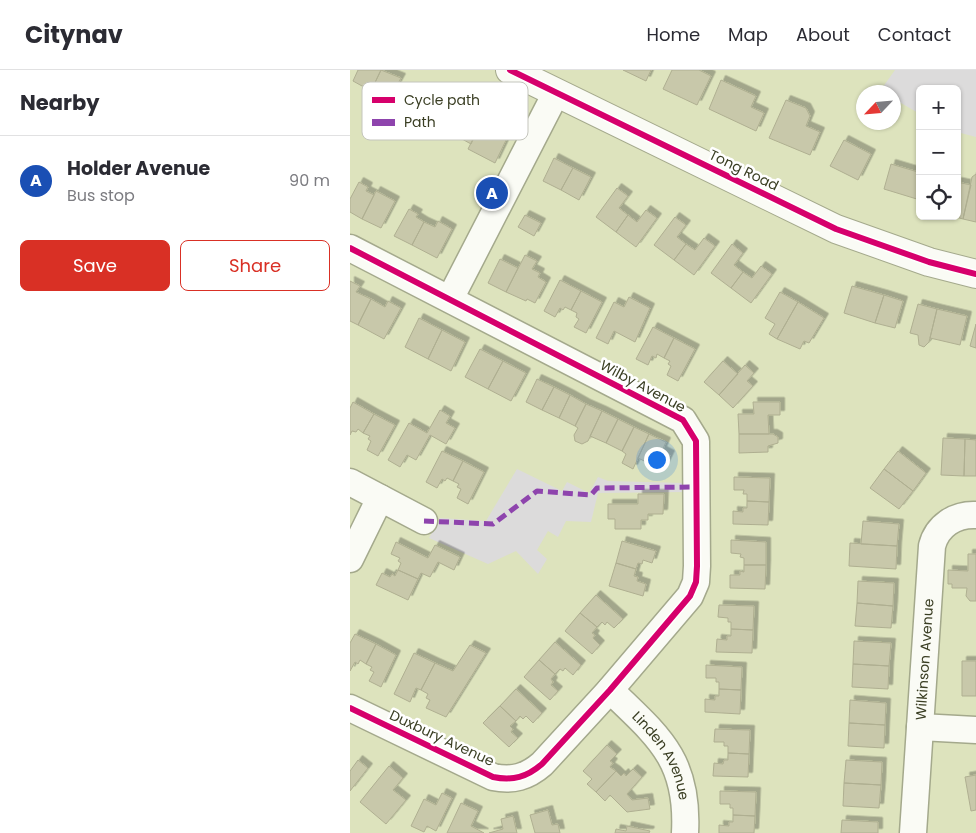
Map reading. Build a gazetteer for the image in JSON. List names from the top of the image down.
{
  "streets": {
    "street": [
      "Tong Road",
      "Wilby Avenue",
      "Wilkinson Avenue",
      "Duxbury Avenue",
      "Linden Avenue"
    ]
  },
  "crossings": [
    ["Wilby Avenue", "Duxbury Avenue"],
    ["Wilby Avenue", "Linden Avenue"],
    ["Duxbury Avenue", "Linden Avenue"]
  ],
  "legend": ["Cycle path", "Path"],
  "north": "bottom left",
  "page": {
    "header": "Citynav",
    "nav": [
      "Home",
      "Map",
      "About",
      "Contact"
    ],
    "heading": "Nearby",
    "map_buttons": ["+", "−"],
    "list": [
      {
        "mark": "A",
        "name": "Holder Avenue",
        "note": "Bus stop",
        "value": "90 m"
      }
    ],
    "pins": "A",
    "buttons": ["Save", "Share"]
  }
}
